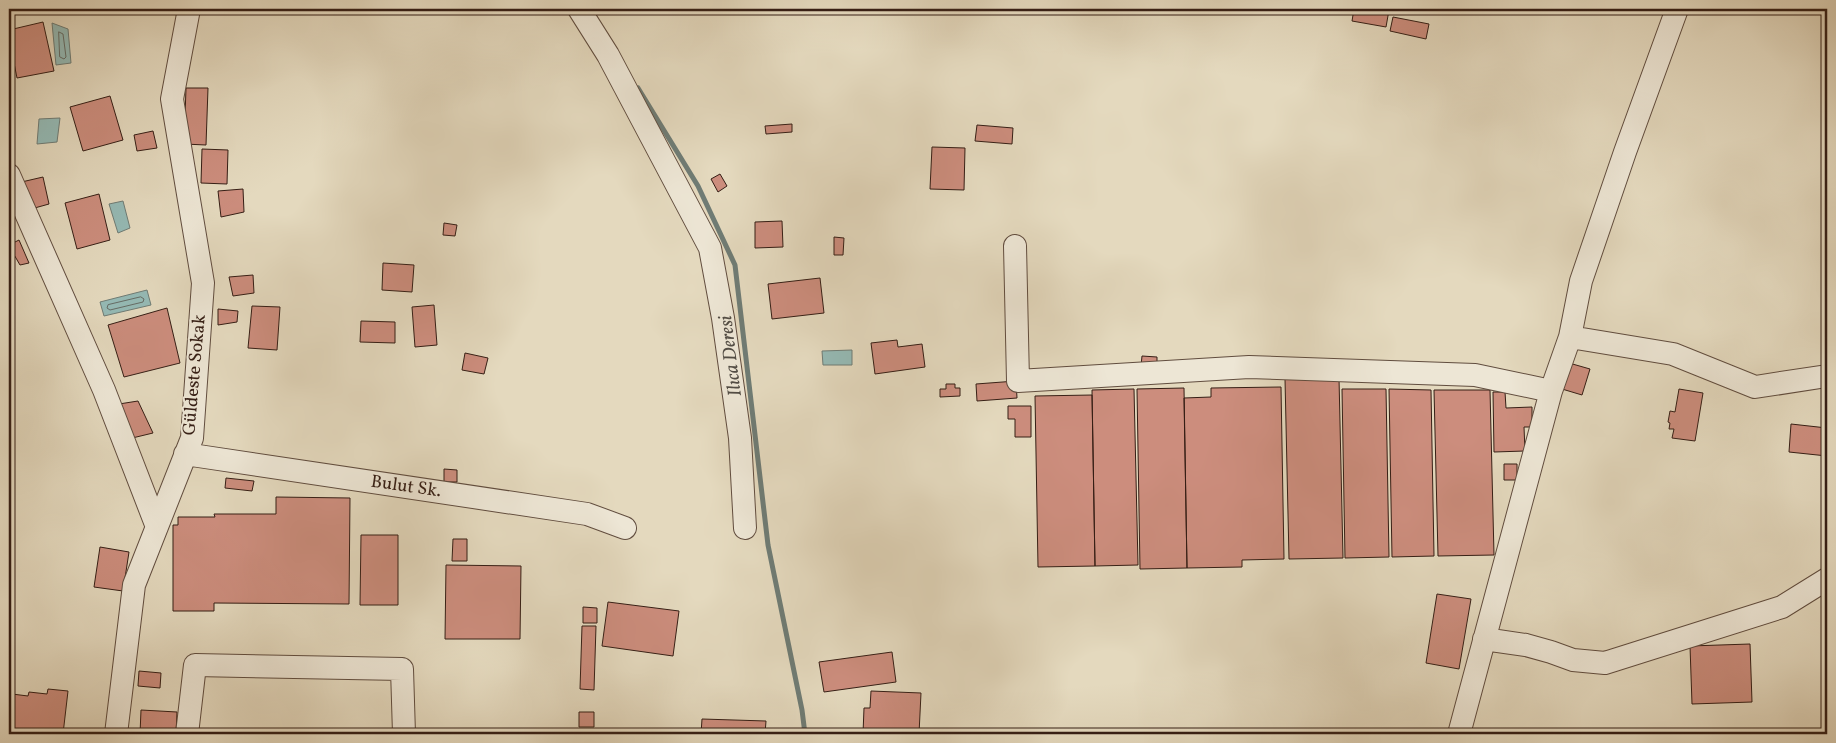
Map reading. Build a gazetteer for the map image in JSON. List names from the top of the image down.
{
  "streets": {
    "street": ["Güldeste Sokak", "Bulut Sk."]
  },
  "crossings": [
    ["Güldeste Sokak", "Bulut Sk."]
  ],
  "water": ["Ilıca Deresi"]
}
